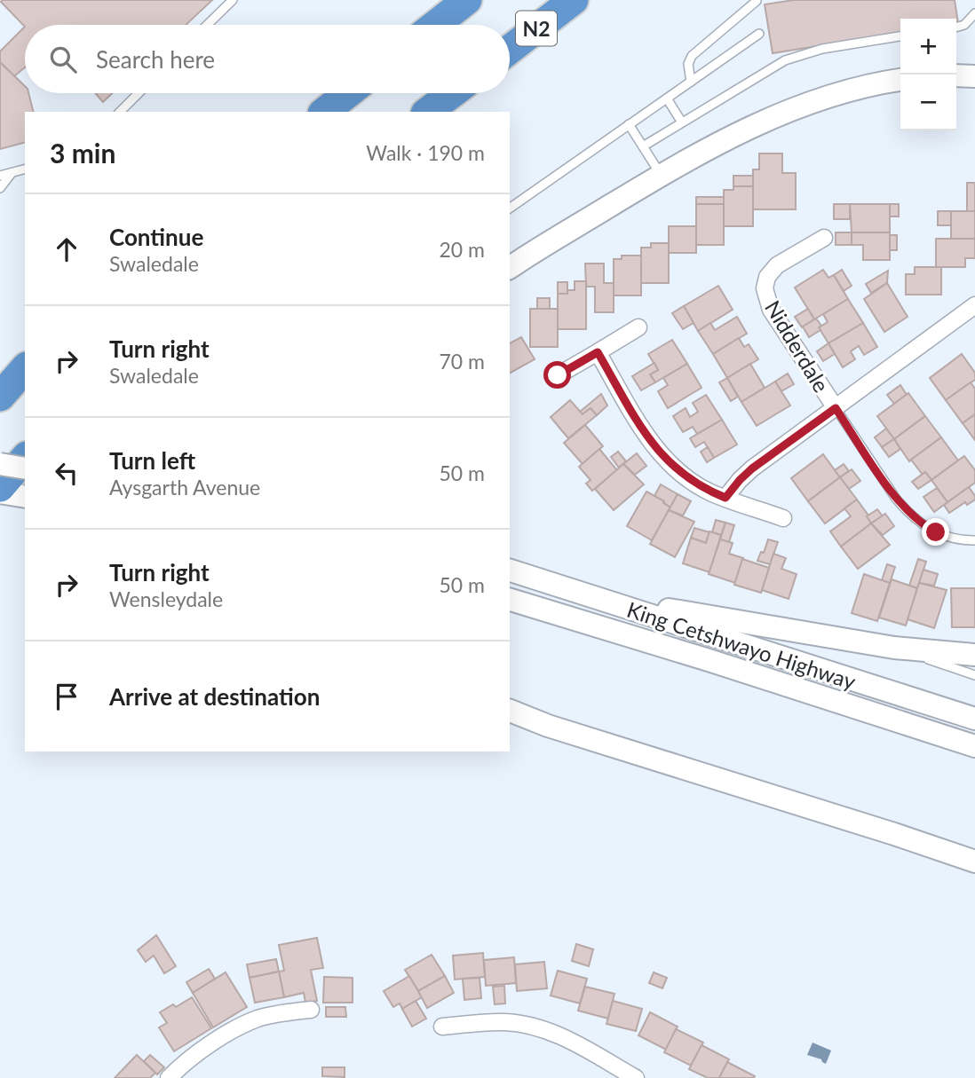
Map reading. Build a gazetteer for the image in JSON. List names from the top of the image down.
{
  "streets": {
    "highway": ["N2"],
    "main road": ["King Cetshwayo Highway"],
    "street": ["Nidderdale"]
  },
  "page": {
    "map_buttons": ["+", "−"],
    "search": "Search here",
    "heading": ["3 min", "Walk · 190 m"],
    "list": [
      ["Continue", "Swaledale", "20 m"],
      ["Turn right", "Swaledale", "70 m"],
      ["Turn left", "Aysgarth Avenue", "50 m"],
      ["Turn right", "Wensleydale", "50 m"],
      "Arrive at destination"
    ]
  }
}
